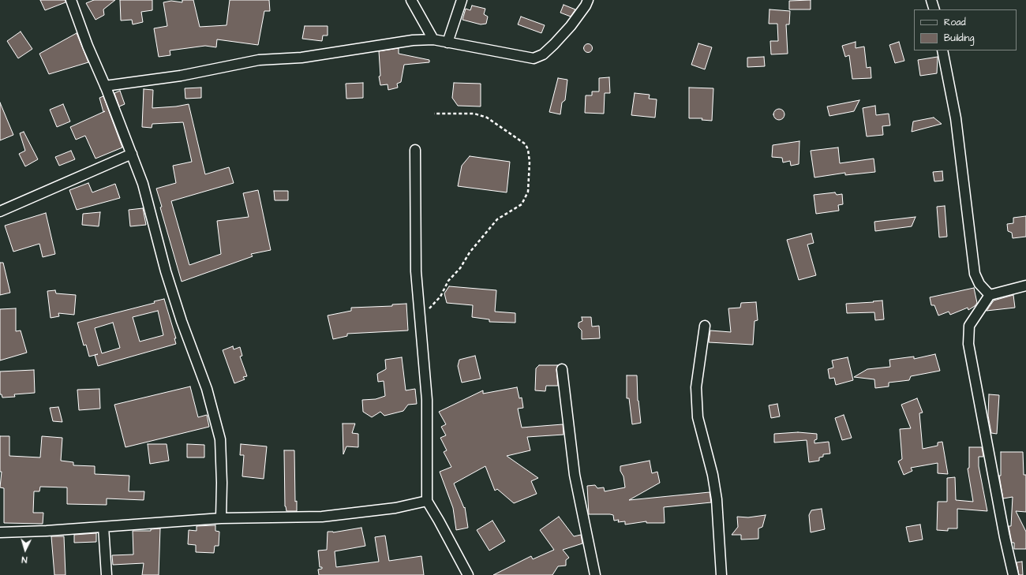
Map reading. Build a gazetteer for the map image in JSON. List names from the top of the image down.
{
  "legend": ["Road", "Building"],
  "north": "bottom"
}
